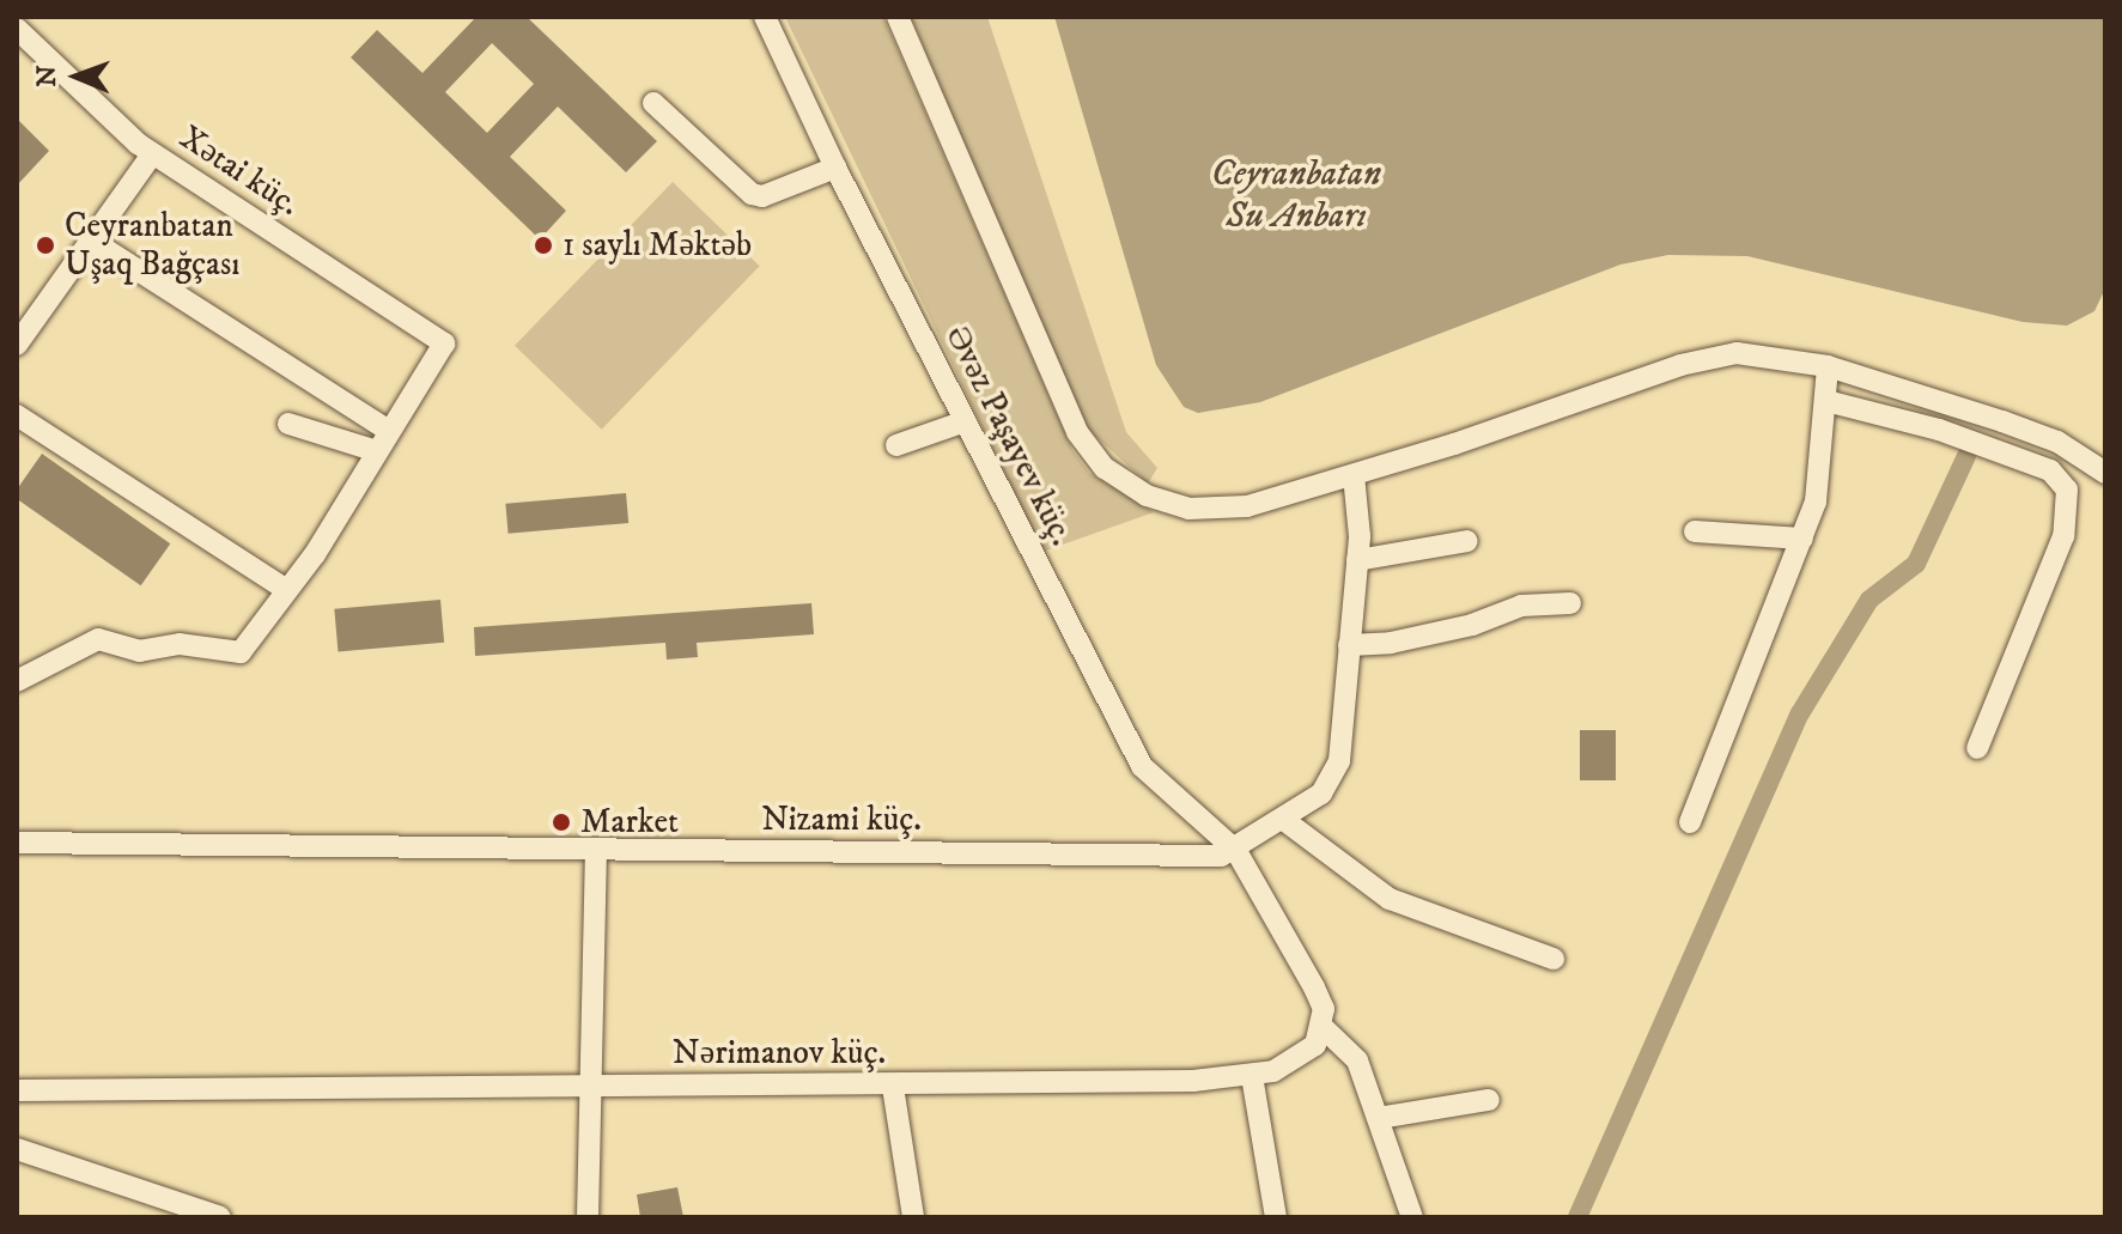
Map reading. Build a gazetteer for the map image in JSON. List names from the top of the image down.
{
  "streets": {
    "street": [
      "Xətai küç.",
      "Əvəz Paşayev küç.",
      "Nizami küç.",
      "Nərimanov küç."
    ]
  },
  "crossings": [
    ["Əvəz Paşayev küç.", "Nizami küç."]
  ],
  "water": ["Ceyranbatan Su Anbarı"],
  "places": ["Ceyranbatan Uşaq Bağçası", "1 saylı Məktəb", "Market"],
  "north": "left"
}
